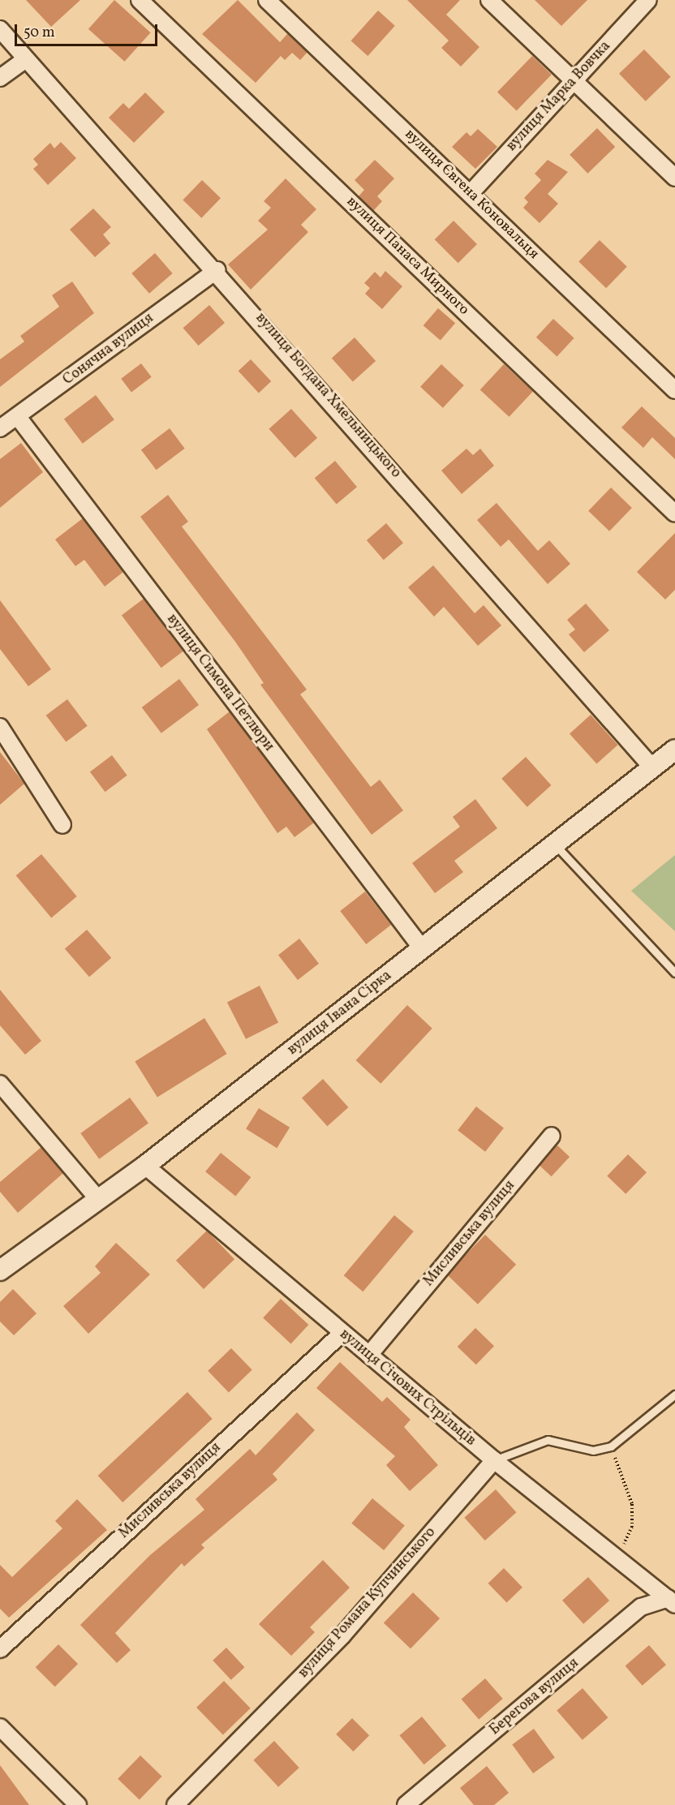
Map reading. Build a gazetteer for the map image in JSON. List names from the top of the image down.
{
  "streets": {
    "street": [
      "вулиця Марка Вовчка",
      "вулиця Євгена Коновальця",
      "вулиця Панаса Мирного",
      "Сонячна вулиця",
      "вулиця Богдана Хмельницького",
      "вулиця Симона Петлюри",
      "вулиця Івана Сірка",
      "Мисливська вулиця",
      "вулиця Січових Стрільців",
      "вулиця Романа Купчинського",
      "Берегова вулиця"
    ]
  },
  "crossings": [
    ["вулиця Марка Вовчка", "вулиця Євгена Коновальця"],
    ["Сонячна вулиця", "вулиця Богдана Хмельницького"],
    ["Сонячна вулиця", "вулиця Симона Петлюри"],
    ["вулиця Богдана Хмельницького", "вулиця Івана Сірка"],
    ["вулиця Симона Петлюри", "вулиця Івана Сірка"],
    ["вулиця Івана Сірка", "вулиця Січових Стрільців"],
    ["Мисливська вулиця", "вулиця Січових Стрільців"],
    ["вулиця Січових Стрільців", "вулиця Романа Купчинського"],
    ["вулиця Січових Стрільців", "Берегова вулиця"]
  ],
  "scale_bar": "50 m"
}
